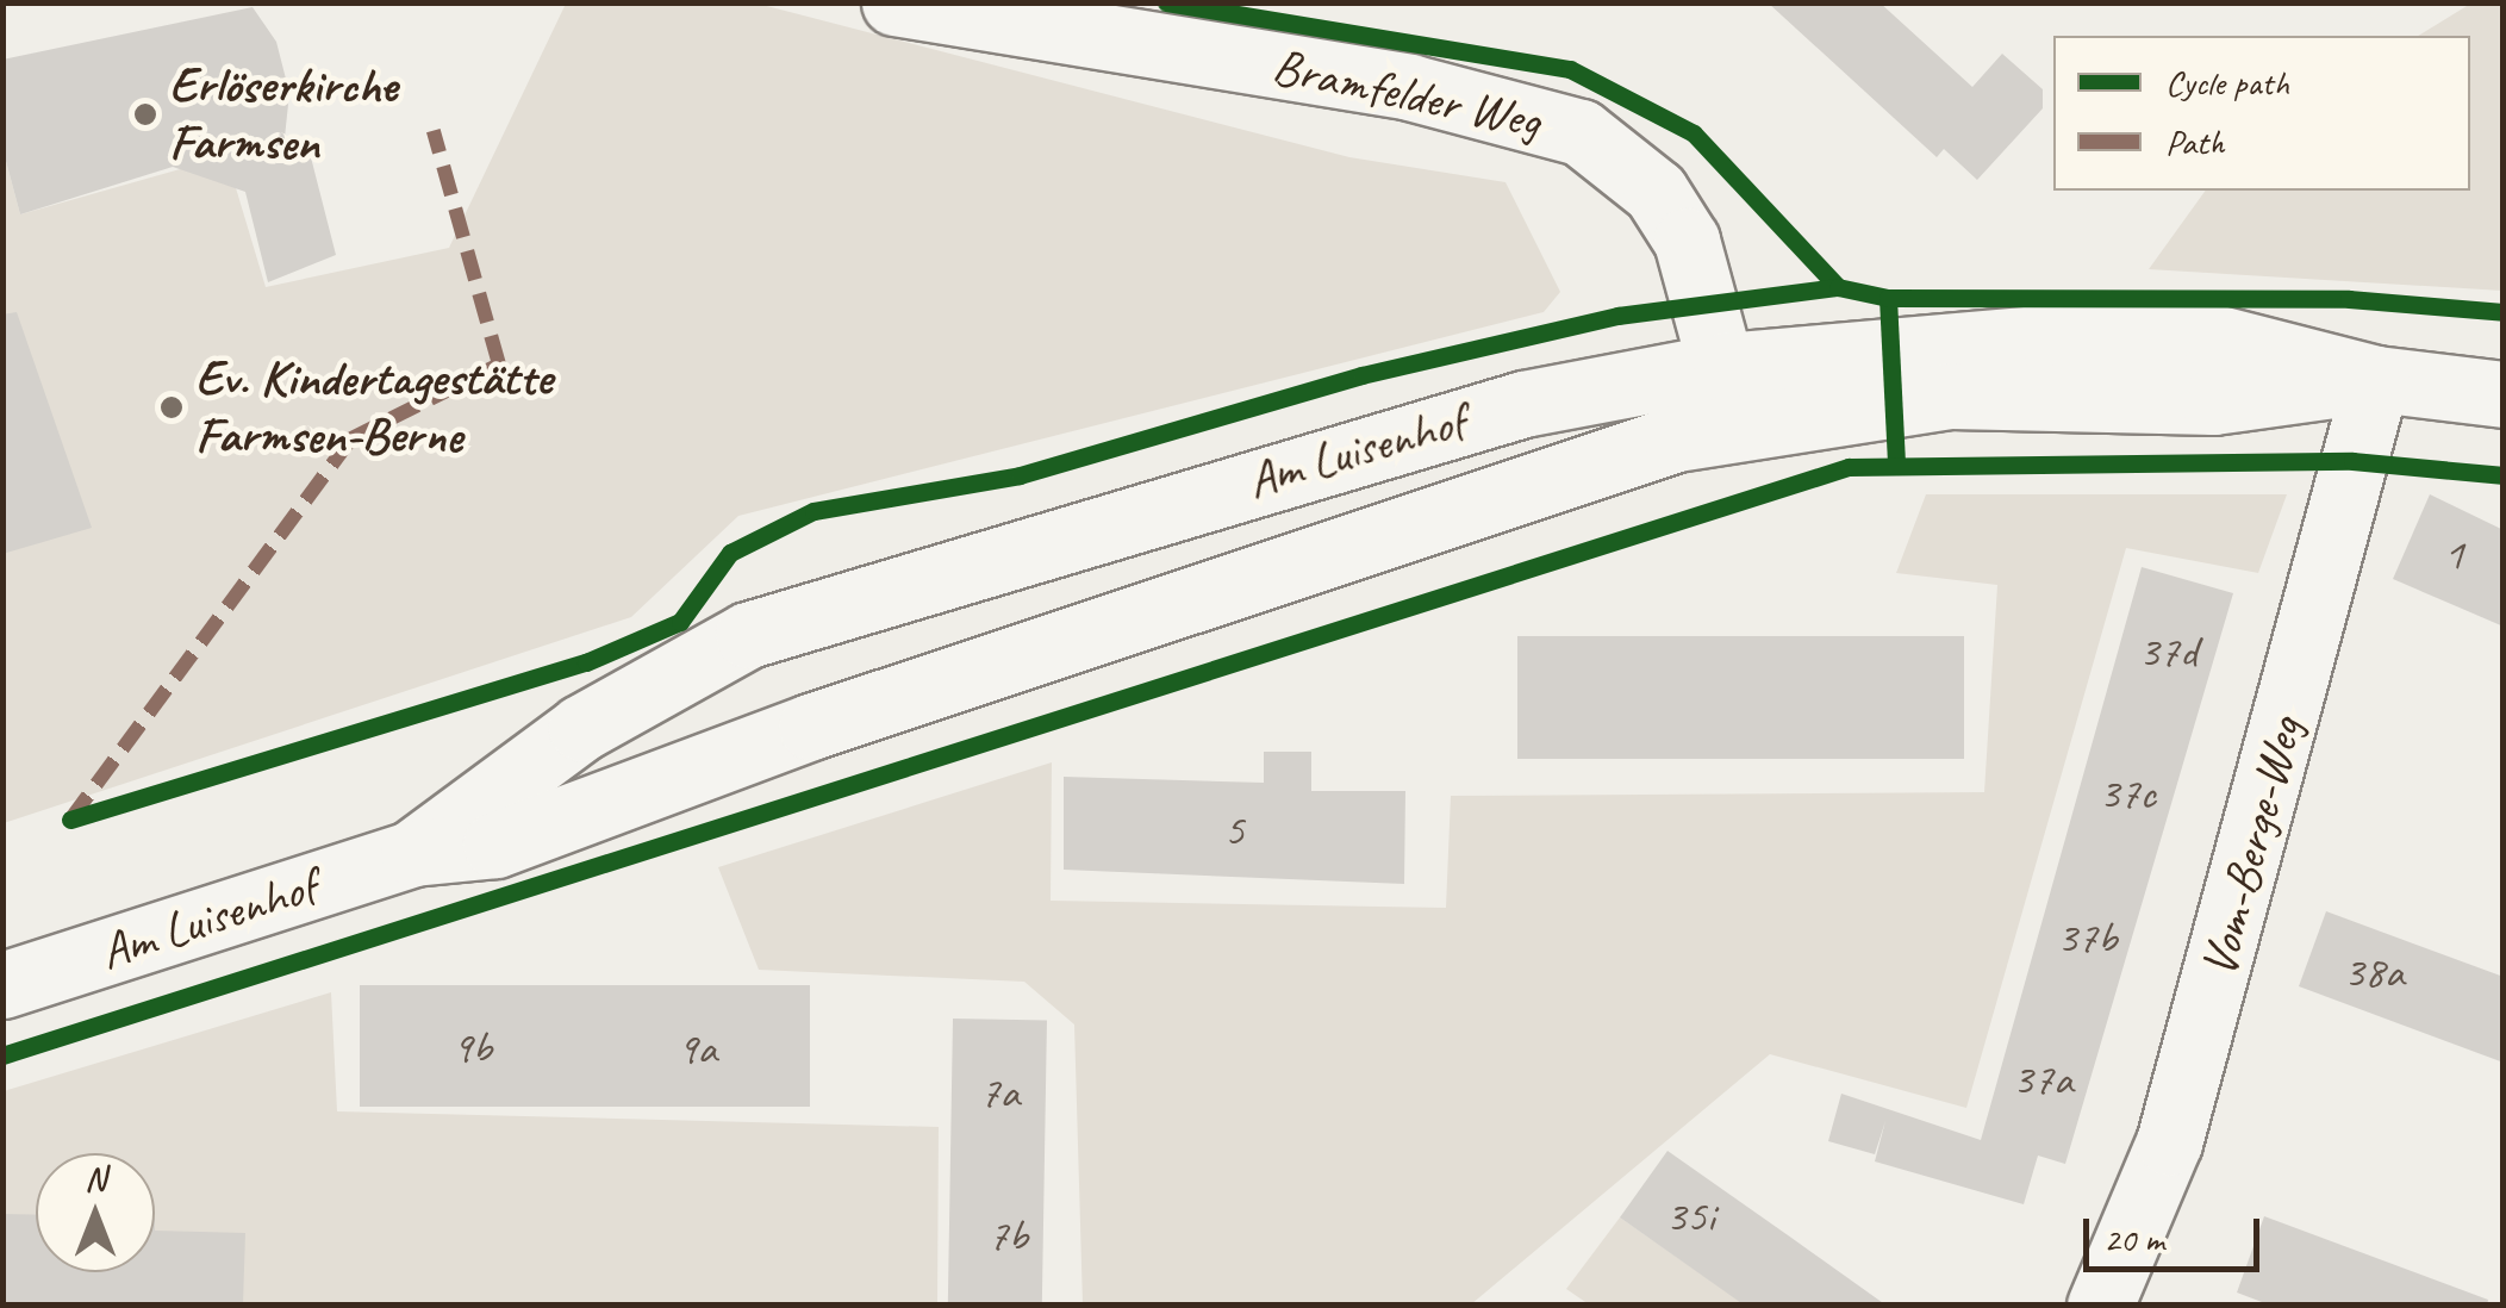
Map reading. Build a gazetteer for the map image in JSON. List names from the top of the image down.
{
  "streets": {
    "main road": ["Bramfelder Weg", "Am Luisenhof", "Vom-Berge-Weg"]
  },
  "crossings": [
    ["Bramfelder Weg", "Am Luisenhof"],
    ["Am Luisenhof", "Vom-Berge-Weg"]
  ],
  "places": ["Erlöserkirche Farmsen", "Ev. Kindertagestätte Farmsen-Berne"],
  "house_numbers": [
    "1",
    "37d",
    "37c",
    "5",
    "37b",
    "38a",
    "9b",
    "9a",
    "37a",
    "7a",
    "35i",
    "7b"
  ],
  "legend": ["Cycle path", "Path"],
  "scale_bar": "20 m",
  "north": "top"
}
